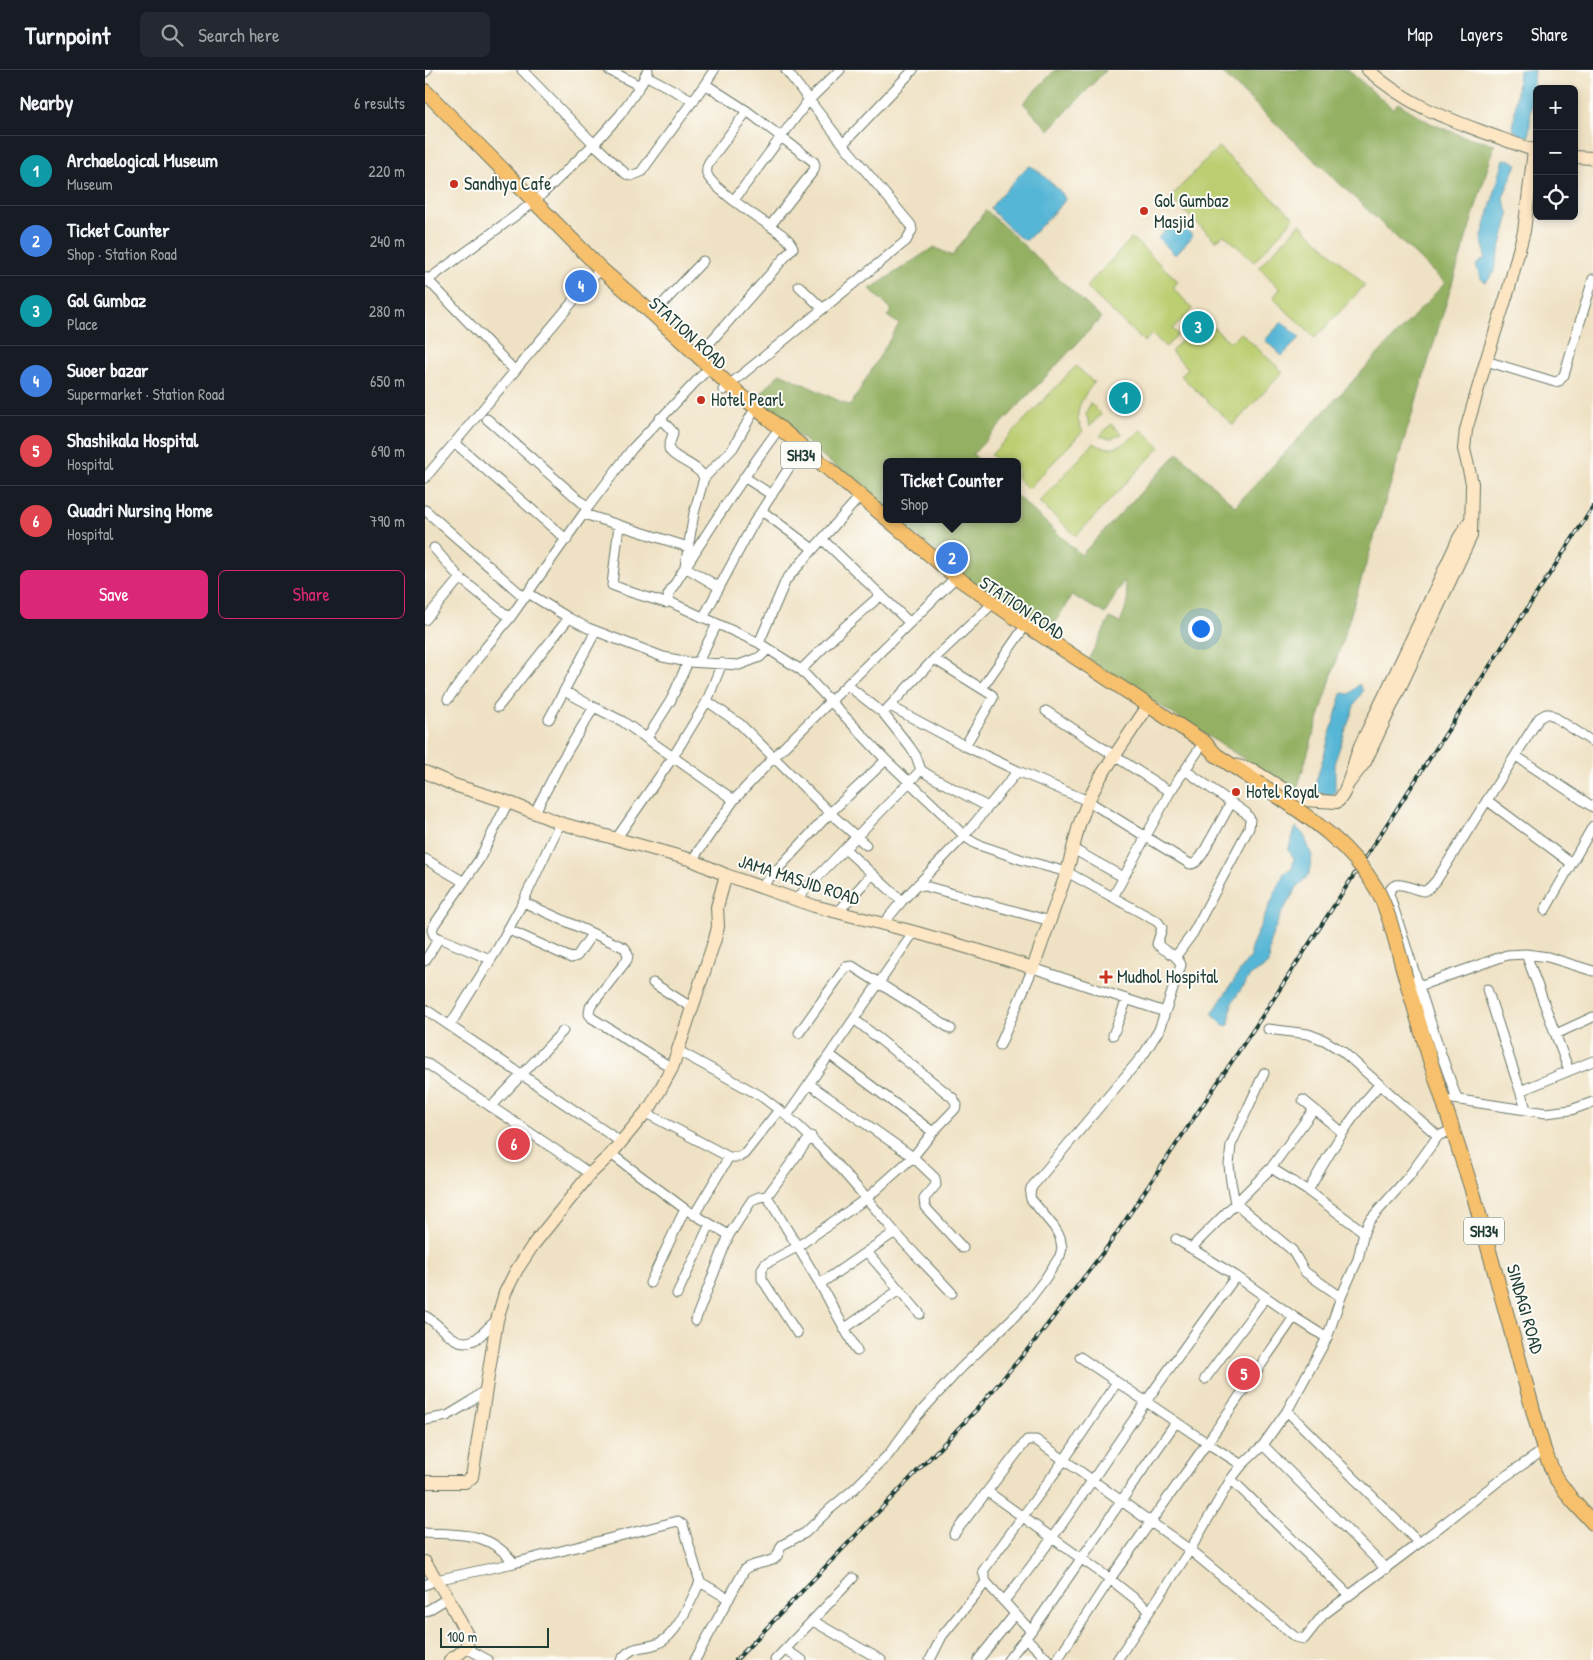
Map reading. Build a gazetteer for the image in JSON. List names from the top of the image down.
{
  "streets": {
    "main road": ["STATION ROAD", "SH34", "SINDAGI ROAD"],
    "street": ["JAMA MASJID ROAD"]
  },
  "crossings": [
    ["STATION ROAD", "SINDAGI ROAD"]
  ],
  "places": {
    "other": [
      "Sandhya Cafe",
      "Gol Gumbaz Masjid",
      "Hotel Pearl",
      "Hotel Royal"
    ],
    "health": ["Mudhol Hospital"]
  },
  "scale_bar": "100 m",
  "page": {
    "header": "Turnpoint",
    "search": "Search here",
    "nav": ["Map", "Layers", "Share"],
    "heading": ["Nearby", "6 results"],
    "map_buttons": ["+", "−"],
    "list": [
      {
        "mark": "1",
        "name": "Archaelogical Museum",
        "note": "Museum",
        "value": "220 m"
      },
      {
        "mark": "2",
        "name": "Ticket Counter",
        "note": "Shop · Station Road",
        "value": "240 m"
      },
      {
        "mark": "3",
        "name": "Gol Gumbaz",
        "note": "Place",
        "value": "280 m"
      },
      {
        "mark": "4",
        "name": "Suoer bazar",
        "note": "Supermarket · Station Road",
        "value": "650 m"
      },
      {
        "mark": "5",
        "name": "Shashikala Hospital",
        "note": "Hospital",
        "value": "690 m"
      },
      {
        "mark": "6",
        "name": "Quadri Nursing Home",
        "note": "Hospital",
        "value": "790 m"
      }
    ],
    "pins": [
      "4",
      "3",
      "1",
      "2",
      "6",
      "5"
    ],
    "popup": ["Ticket Counter", "Shop"],
    "buttons": ["Save", "Share"],
    "scale": "100 m"
  }
}
